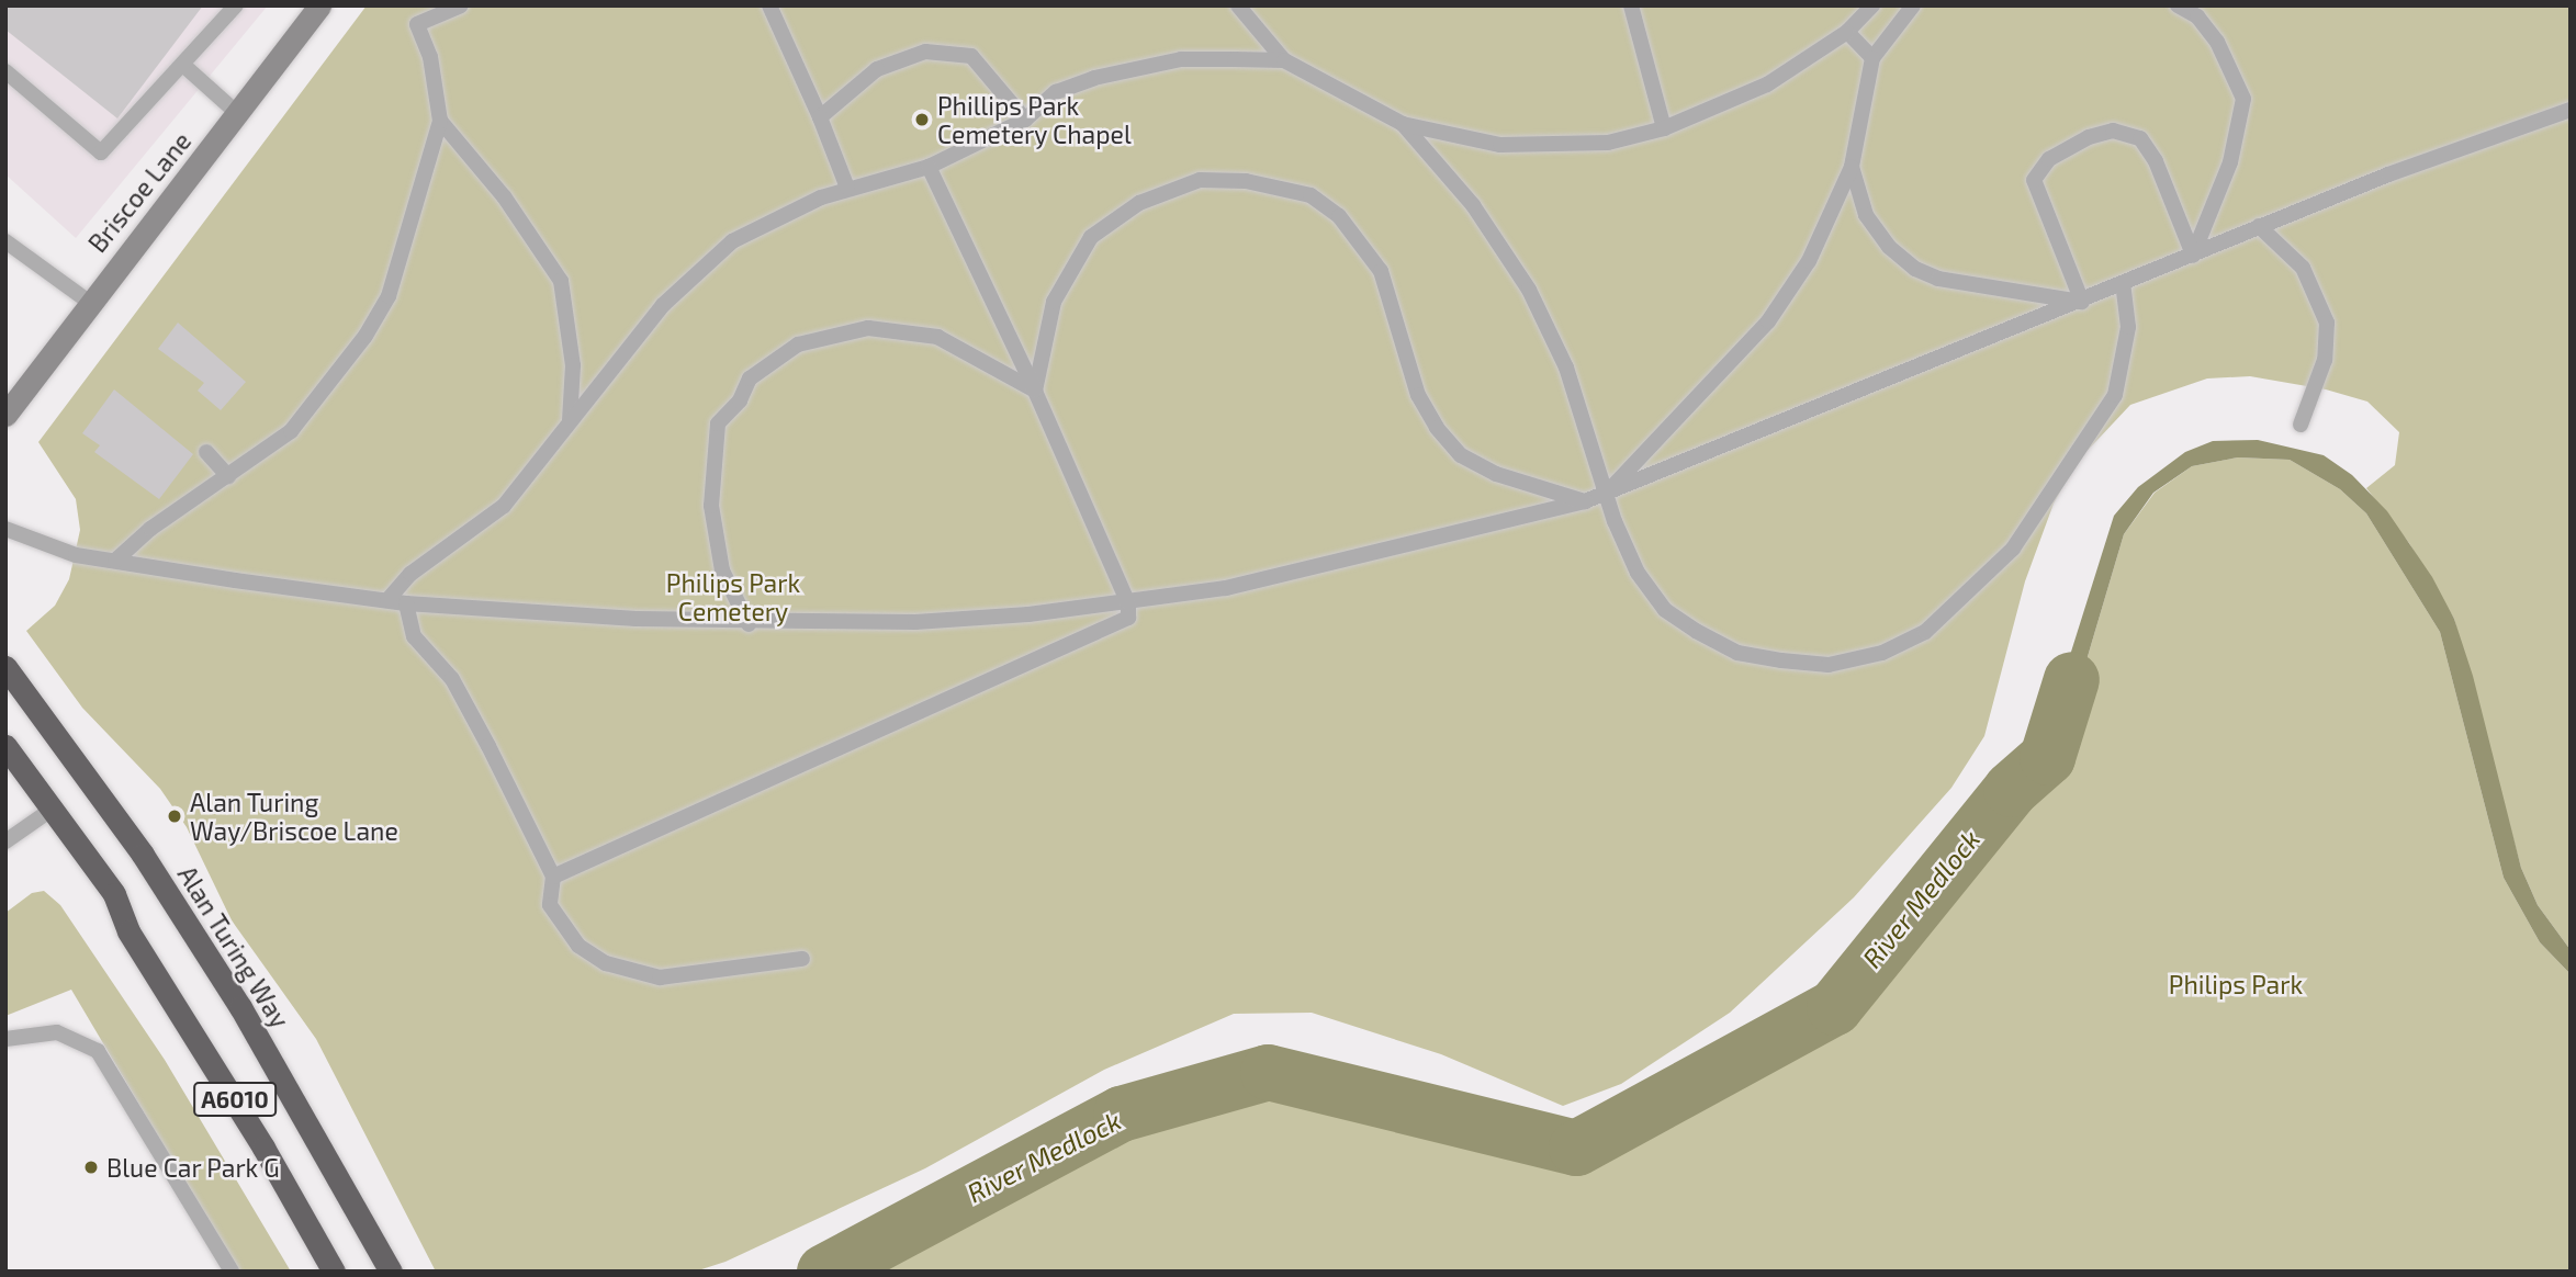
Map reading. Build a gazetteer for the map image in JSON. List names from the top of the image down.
{
  "streets": {
    "highway": ["Alan Turing Way", "A6010"],
    "street": ["Briscoe Lane"]
  },
  "water": ["River Medlock"],
  "parks": ["Philips Park Cemetery", "Philips Park"],
  "places": ["Phillips Park Cemetery Chapel", "Alan Turing Way/Briscoe Lane", "Blue Car Park G"]
}
